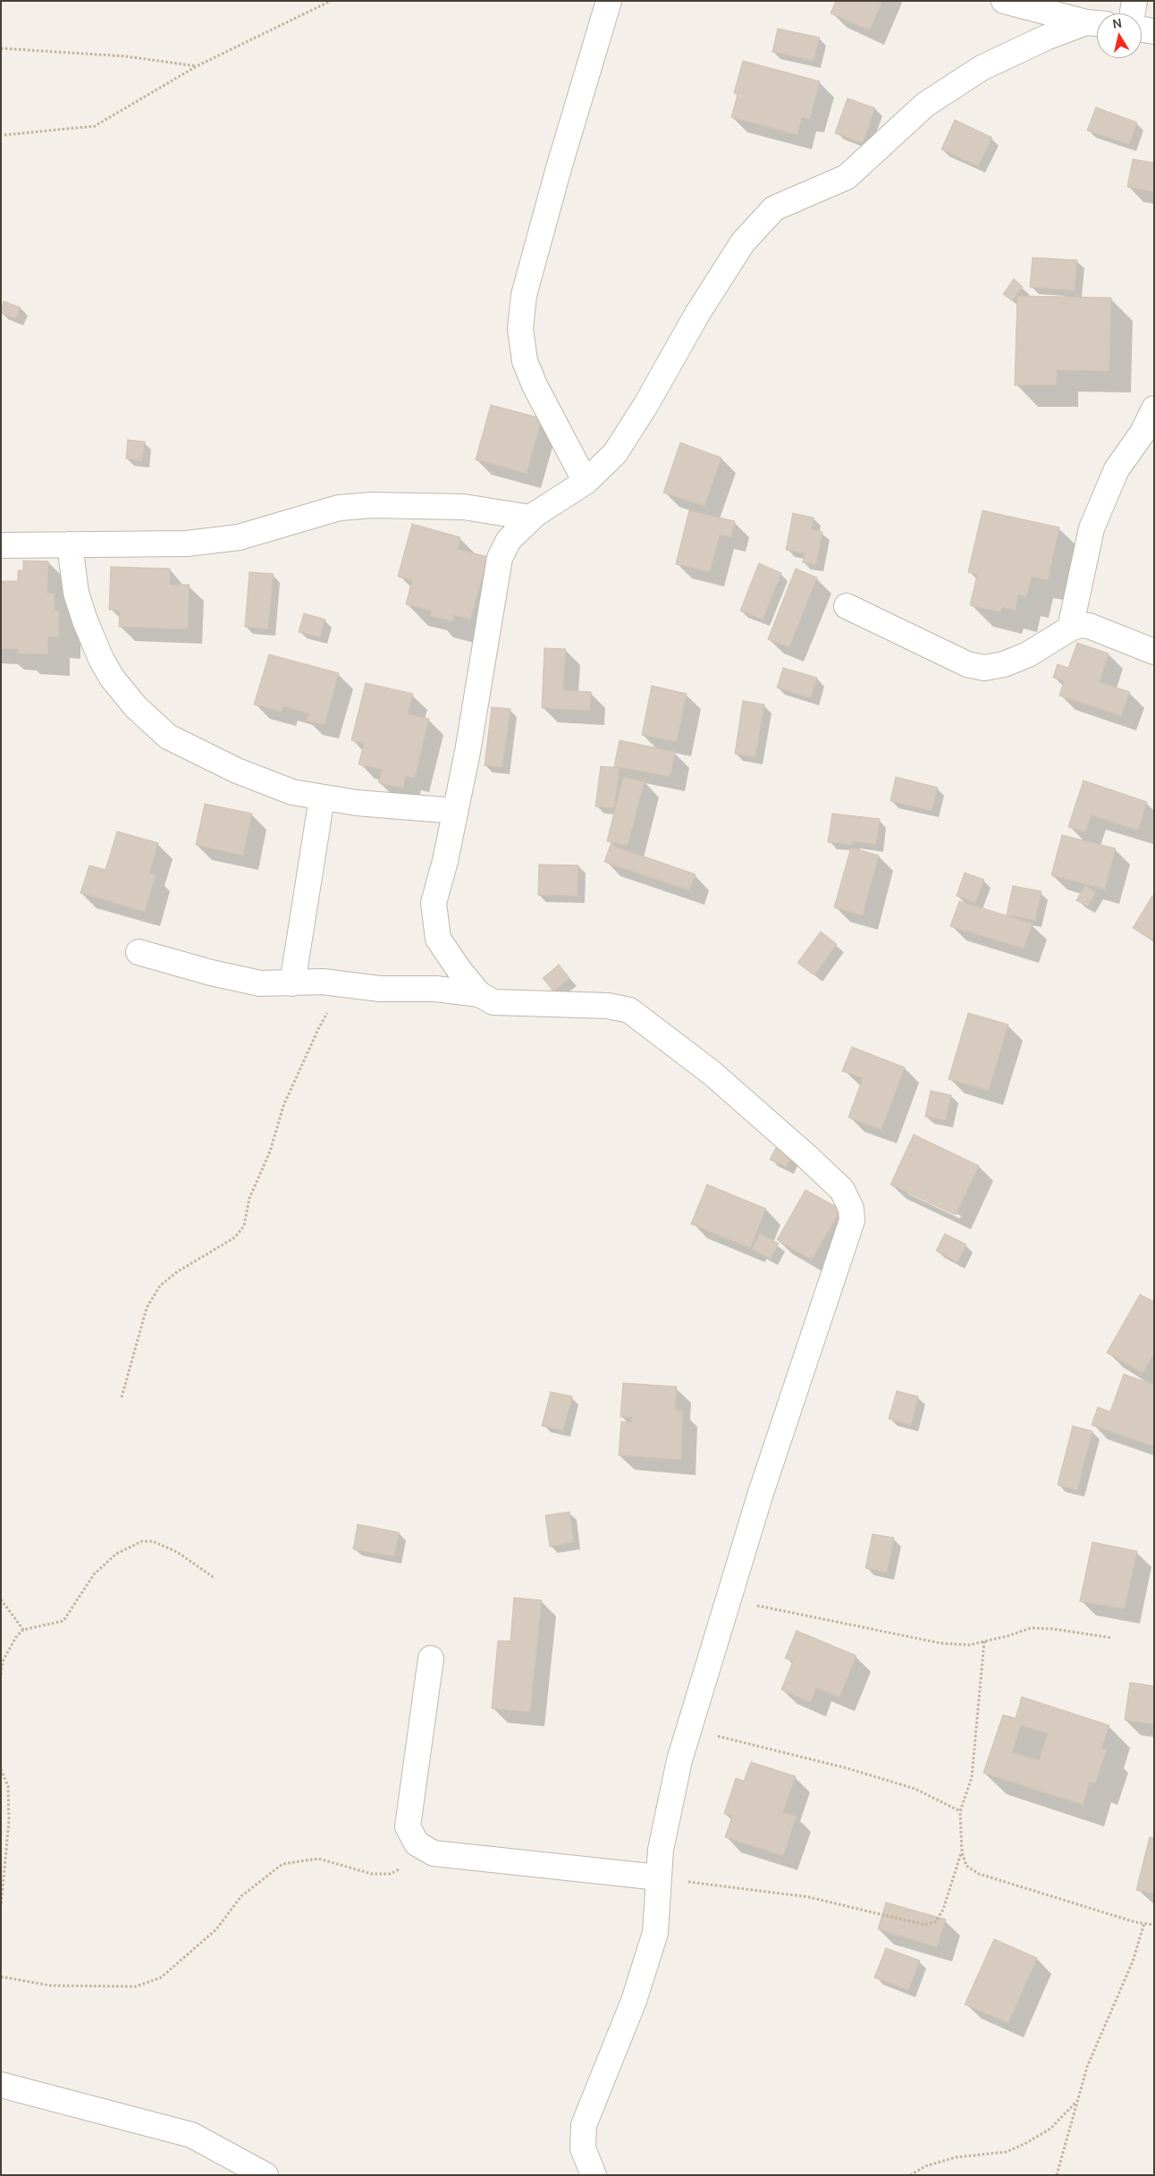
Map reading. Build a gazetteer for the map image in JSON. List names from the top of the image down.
{
  "north": "top"
}
